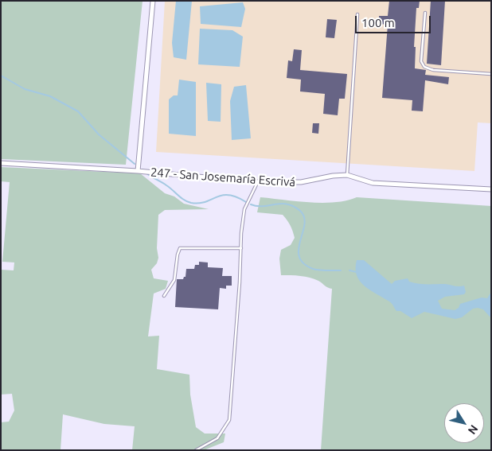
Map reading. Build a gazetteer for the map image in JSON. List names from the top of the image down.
{
  "streets": {
    "street": ["247 - San Josemaría Escrivá"]
  },
  "scale_bar": "100 m",
  "north": "bottom right"
}
